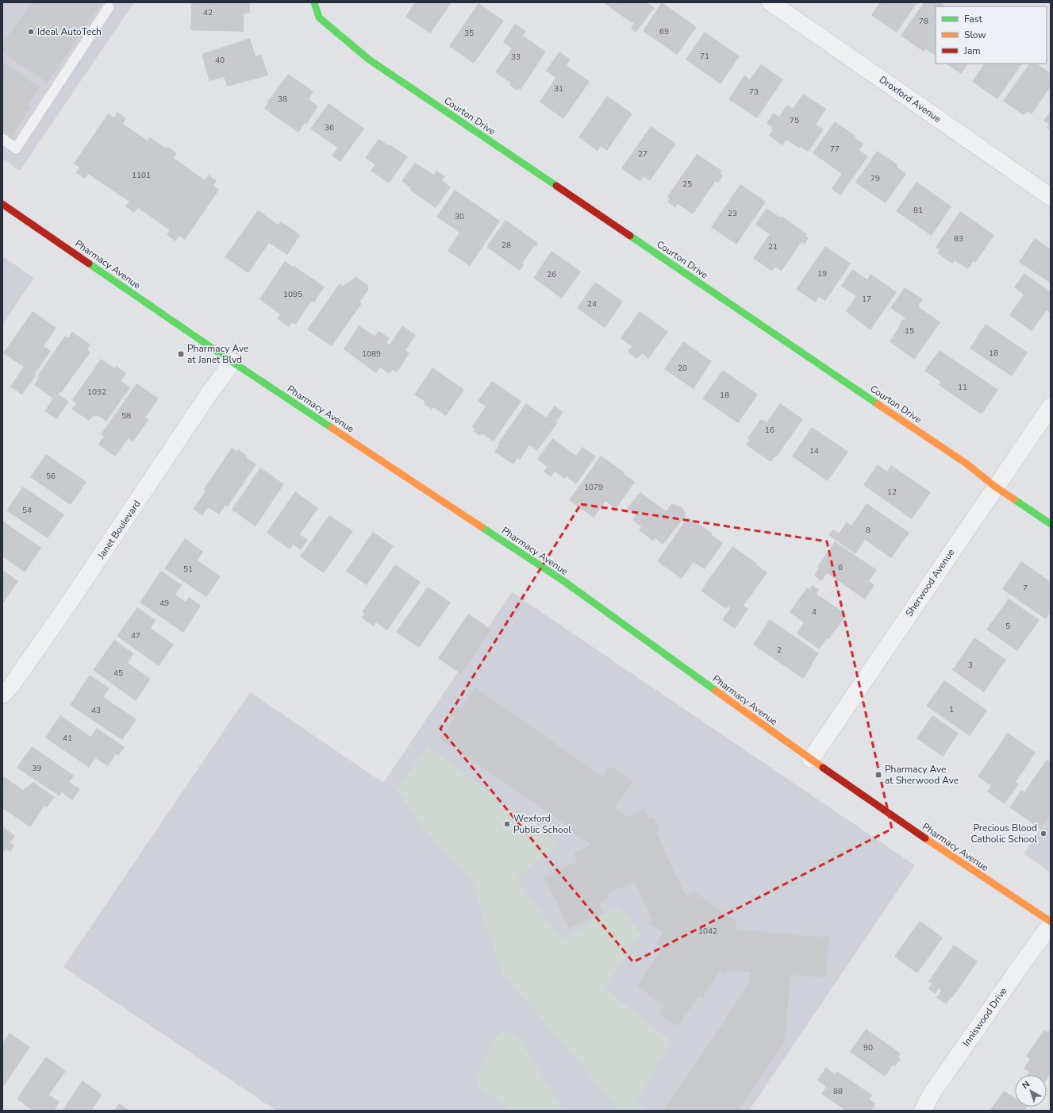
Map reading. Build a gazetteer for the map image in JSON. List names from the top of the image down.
{
  "streets": {
    "street": [
      "Droxford Avenue",
      "Courton Drive",
      "Pharmacy Avenue",
      "Janet Boulevard",
      "Sherwood Avenue",
      "Inniswood Drive"
    ]
  },
  "crossings": [
    ["Courton Drive", "Sherwood Avenue"],
    ["Pharmacy Avenue", "Janet Boulevard"],
    ["Pharmacy Avenue", "Sherwood Avenue"]
  ],
  "places": {
    "other": ["Ideal AutoTech", "Wexford Public School", "Precious Blood Catholic School"],
    "transit": ["Pharmacy Ave at Janet Blvd", "Pharmacy Ave at Sherwood Ave"]
  },
  "house_numbers": [
    "42",
    "78",
    "69",
    "35",
    "71",
    "33",
    "40",
    "31",
    "73",
    "38",
    "75",
    "36",
    "77",
    "27",
    "1101",
    "79",
    "25",
    "81",
    "23",
    "30",
    "83",
    "28",
    "21",
    "19",
    "26",
    "1095",
    "17",
    "24",
    "15",
    "18",
    "1089",
    "20",
    "11",
    "1092",
    "18",
    "58",
    "16",
    "14",
    "56",
    "1079",
    "12",
    "54",
    "8",
    "6",
    "51",
    "7",
    "49",
    "4",
    "5",
    "47",
    "2",
    "3",
    "45",
    "1",
    "43",
    "41",
    "39",
    "1042",
    "90",
    "88"
  ],
  "legend": ["Fast", "Slow", "Jam"],
  "north": "top left"
}
